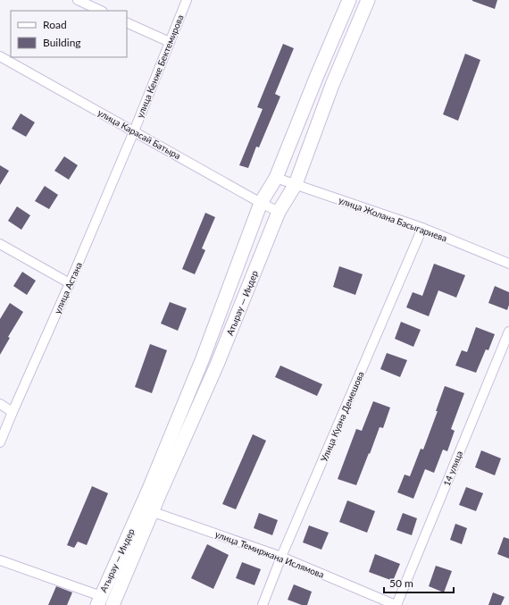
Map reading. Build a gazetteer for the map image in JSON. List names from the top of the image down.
{
  "streets": {
    "main road": ["Атырау — Индер"],
    "street": [
      "улица Кенже Бектемирова",
      "улица Карасай Батыра",
      "улица Жолана Басыгариева",
      "улица Астана",
      "Улица Куана Демешова",
      "14 улица",
      "улица Темиржана Ислямова"
    ]
  },
  "crossings": [
    ["улица Кенже Бектемирова", "улица Карасай Батыра"],
    ["улица Кенже Бектемирова", "улица Астана"],
    ["улица Карасай Батыра", "улица Астана"],
    ["улица Карасай Батыра", "Атырау — Индер"],
    ["улица Жолана Басыгариева", "Атырау — Индер"],
    ["улица Жолана Басыгариева", "Улица Куана Демешова"],
    ["Атырау — Индер", "улица Темиржана Ислямова"],
    ["Улица Куана Демешова", "улица Темиржана Ислямова"],
    ["14 улица", "улица Темиржана Ислямова"]
  ],
  "legend": ["Road", "Building"],
  "scale_bar": "50 m"
}
